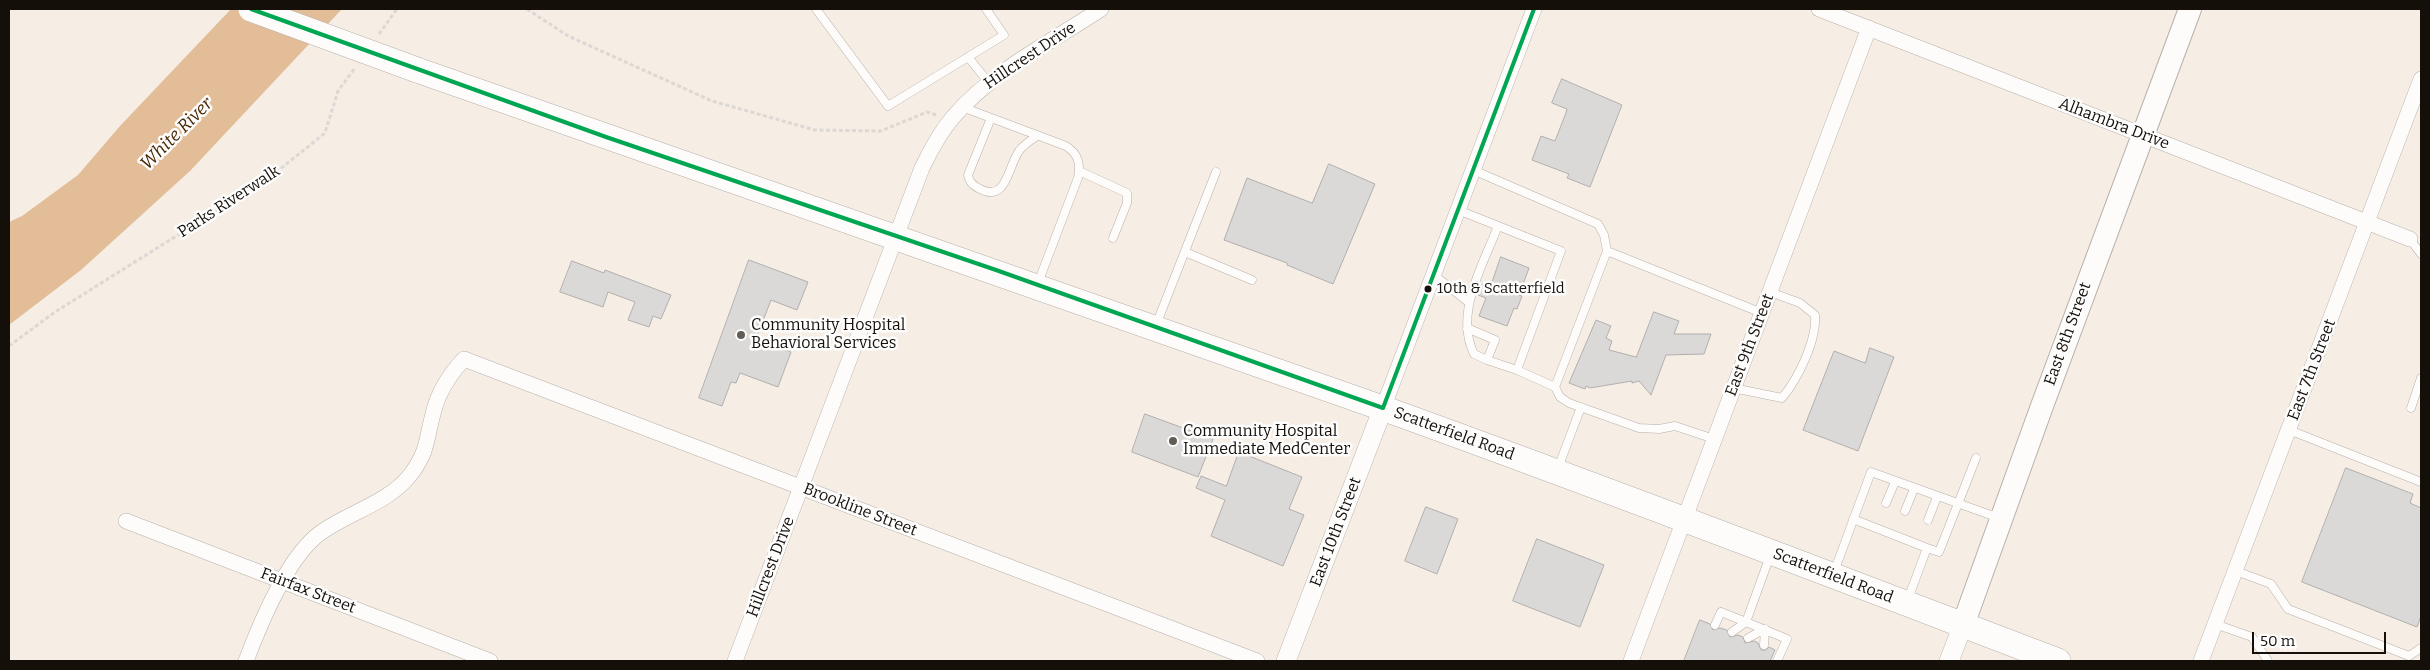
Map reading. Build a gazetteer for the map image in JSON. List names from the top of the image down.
{
  "streets": {
    "main road": ["East 8th Street", "Scatterfield Road"],
    "street": [
      "Hillcrest Drive",
      "Alhambra Drive",
      "East 9th Street",
      "East 7th Street",
      "Brookline Street",
      "East 10th Street",
      "Fairfax Street"
    ],
    "path": ["Parks Riverwalk"]
  },
  "crossings": [
    ["Hillcrest Drive", "Scatterfield Road"],
    ["Hillcrest Drive", "Brookline Street"],
    ["Alhambra Drive", "East 8th Street"],
    ["Alhambra Drive", "East 9th Street"],
    ["Alhambra Drive", "East 7th Street"],
    ["East 8th Street", "Scatterfield Road"],
    ["East 9th Street", "Scatterfield Road"],
    ["Scatterfield Road", "East 10th Street"],
    ["Brookline Street", "Fairfax Street"]
  ],
  "water": ["White River"],
  "places": ["10th & Scatterfield", "Community Hospital Behavioral Services", "Community Hospital Immediate MedCenter"],
  "scale_bar": "50 m"
}
